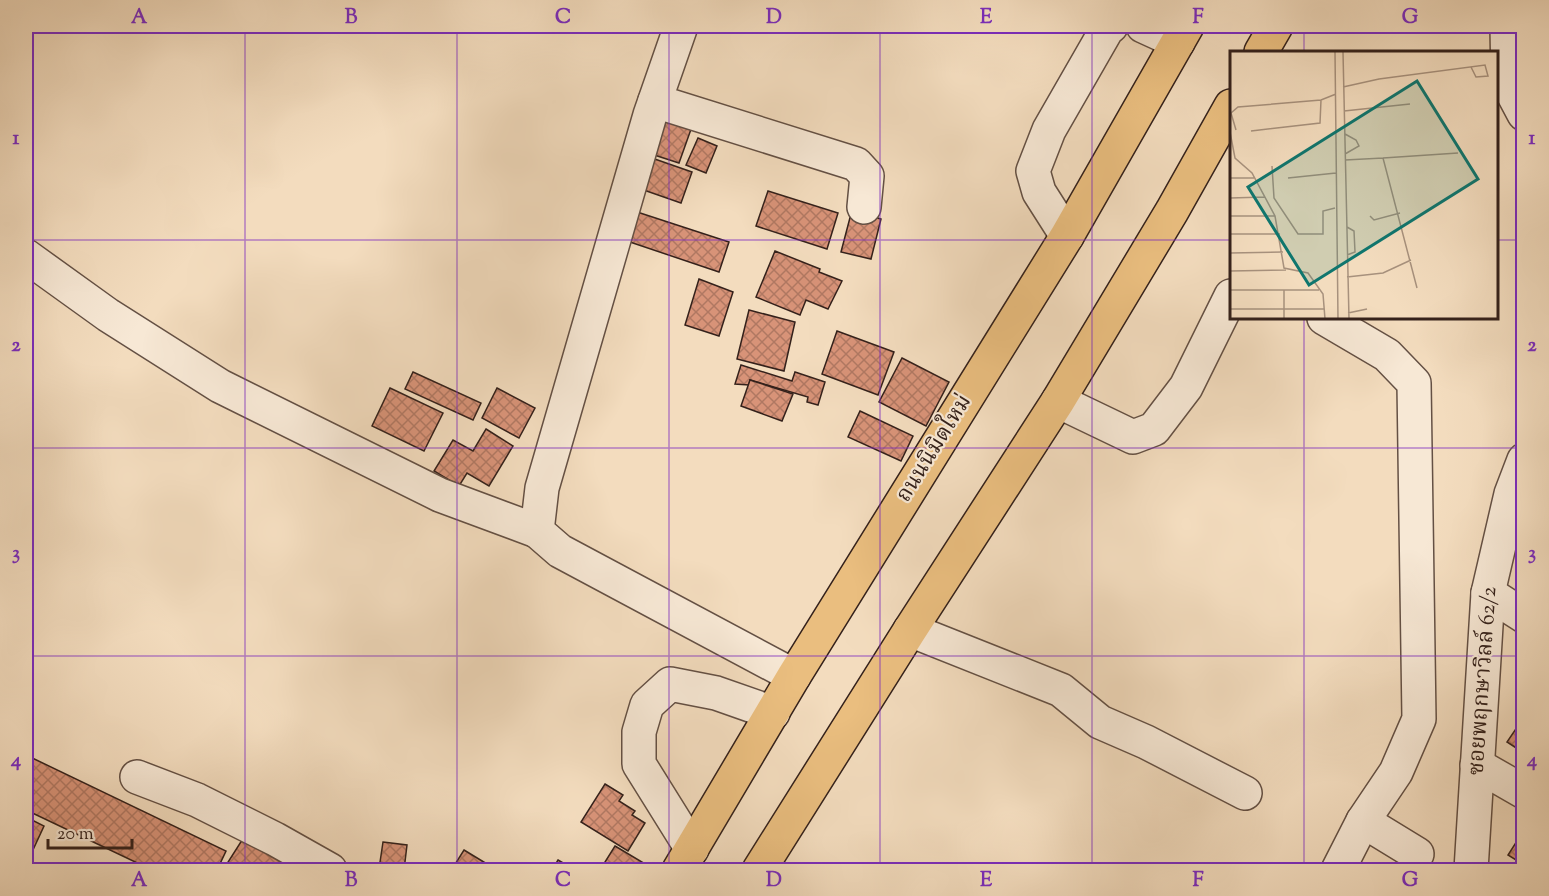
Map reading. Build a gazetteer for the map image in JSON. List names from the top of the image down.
{
  "streets": {
    "main road": ["ถนนนิมิตใหม่"],
    "street": ["ซอยพฤกษาวิลล์ 62/2"]
  },
  "scale_bar": "20 m",
  "grid": {
    "columns": [
      "A",
      "B",
      "C",
      "D",
      "E",
      "F",
      "G"
    ],
    "rows": [
      "1",
      "2",
      "3",
      "4"
    ]
  }
}
